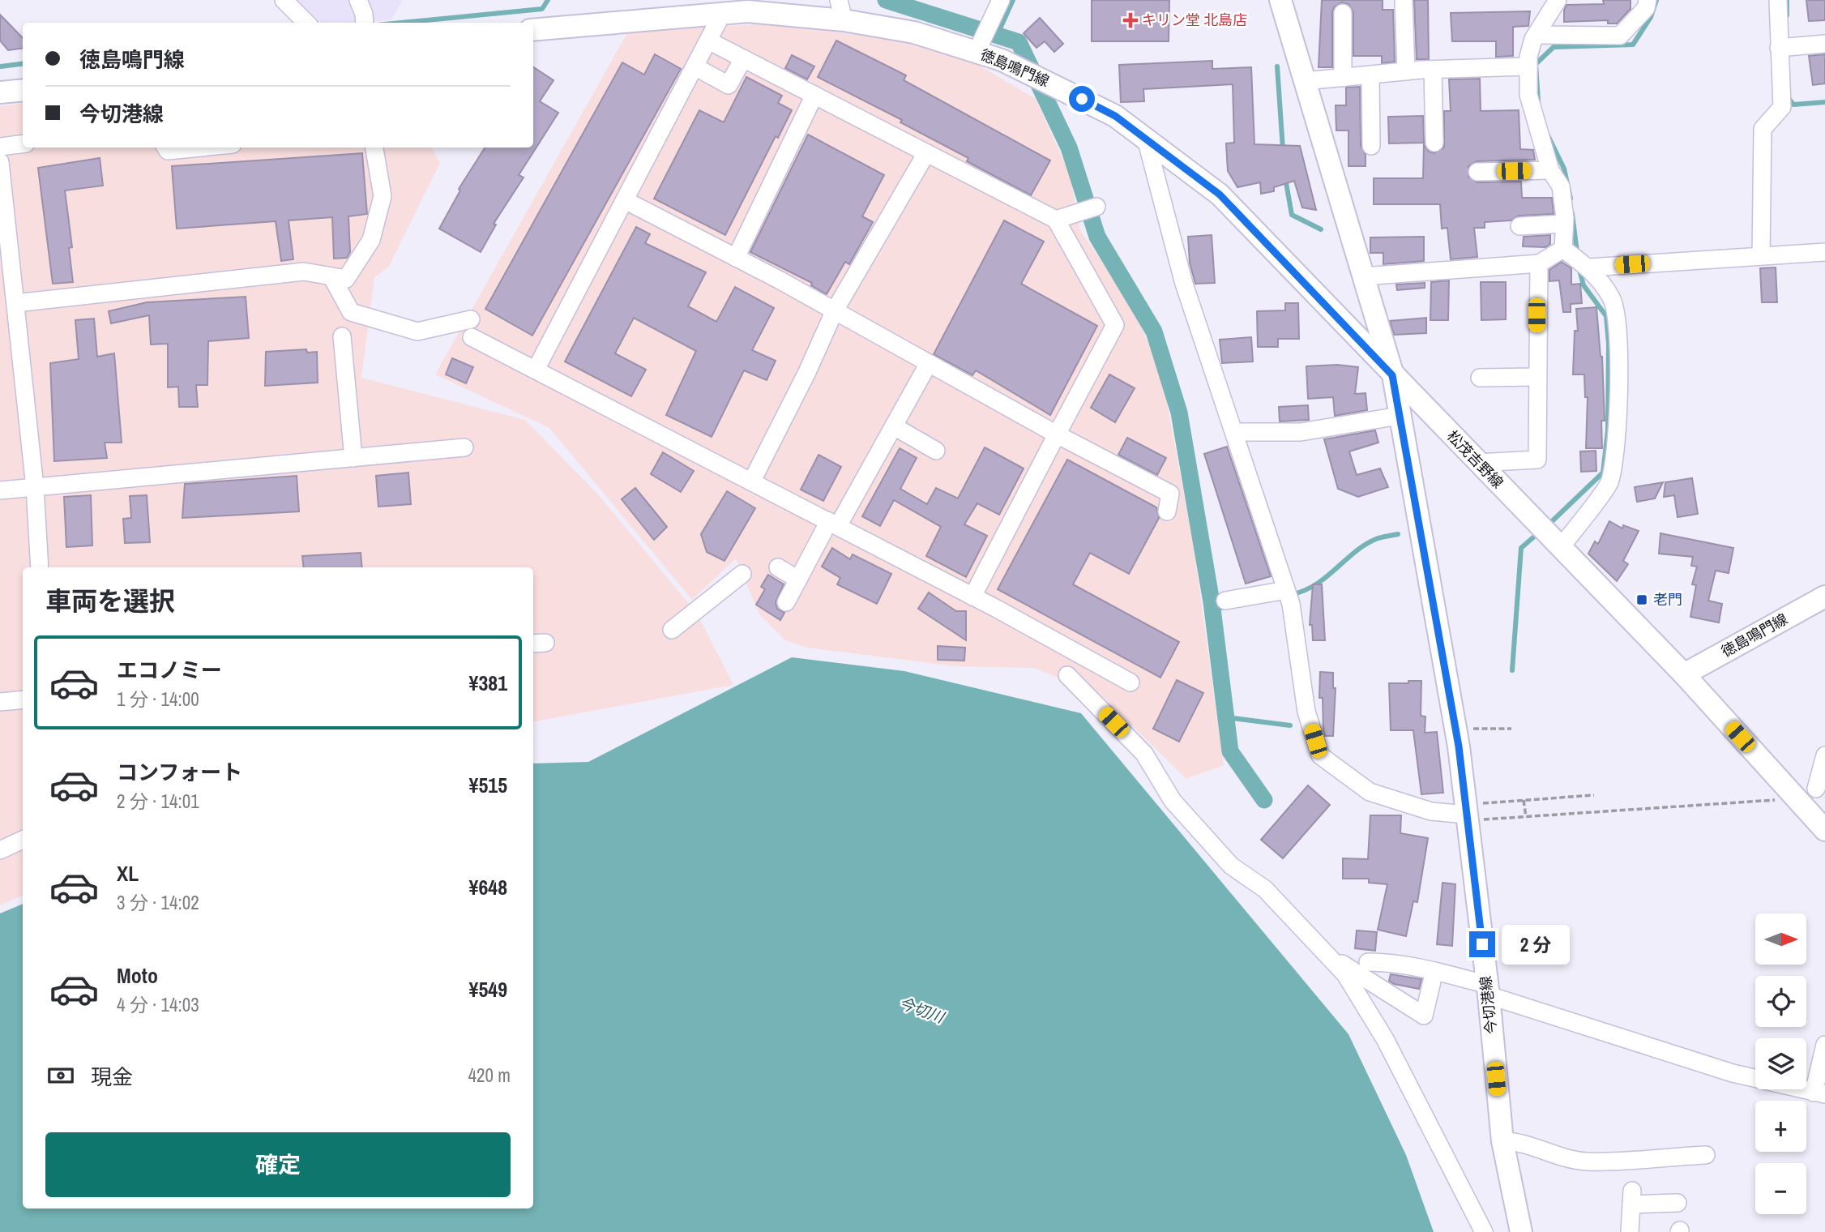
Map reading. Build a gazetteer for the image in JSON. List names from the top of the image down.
{
  "streets": {
    "main road": ["徳島鳴門線", "松茂吉野線", "今切港線"]
  },
  "crossings": [
    ["徳島鳴門線", "松茂吉野線"],
    ["徳島鳴門線", "今切港線"],
    ["松茂吉野線", "今切港線"]
  ],
  "water": ["今切川"],
  "places": {
    "health": ["キリン堂 北島店"],
    "transit": ["老門"]
  },
  "north": "right",
  "page": {
    "banner": ["徳島鳴門線", "今切港線"],
    "heading": "車両を選択",
    "list": [
      {
        "name": "エコノミー",
        "note": "1 分 · 14:00",
        "value": "¥381"
      },
      {
        "name": "コンフォート",
        "note": "2 分 · 14:01",
        "value": "¥515"
      },
      {
        "name": "XL",
        "note": "3 分 · 14:02",
        "value": "¥648"
      },
      {
        "name": "Moto",
        "note": "4 分 · 14:03",
        "value": "¥549"
      }
    ],
    "map_buttons": ["+", "−"],
    "bubble": "2 分",
    "pay": ["現金", "420 m"],
    "buttons": "確定"
  }
}
